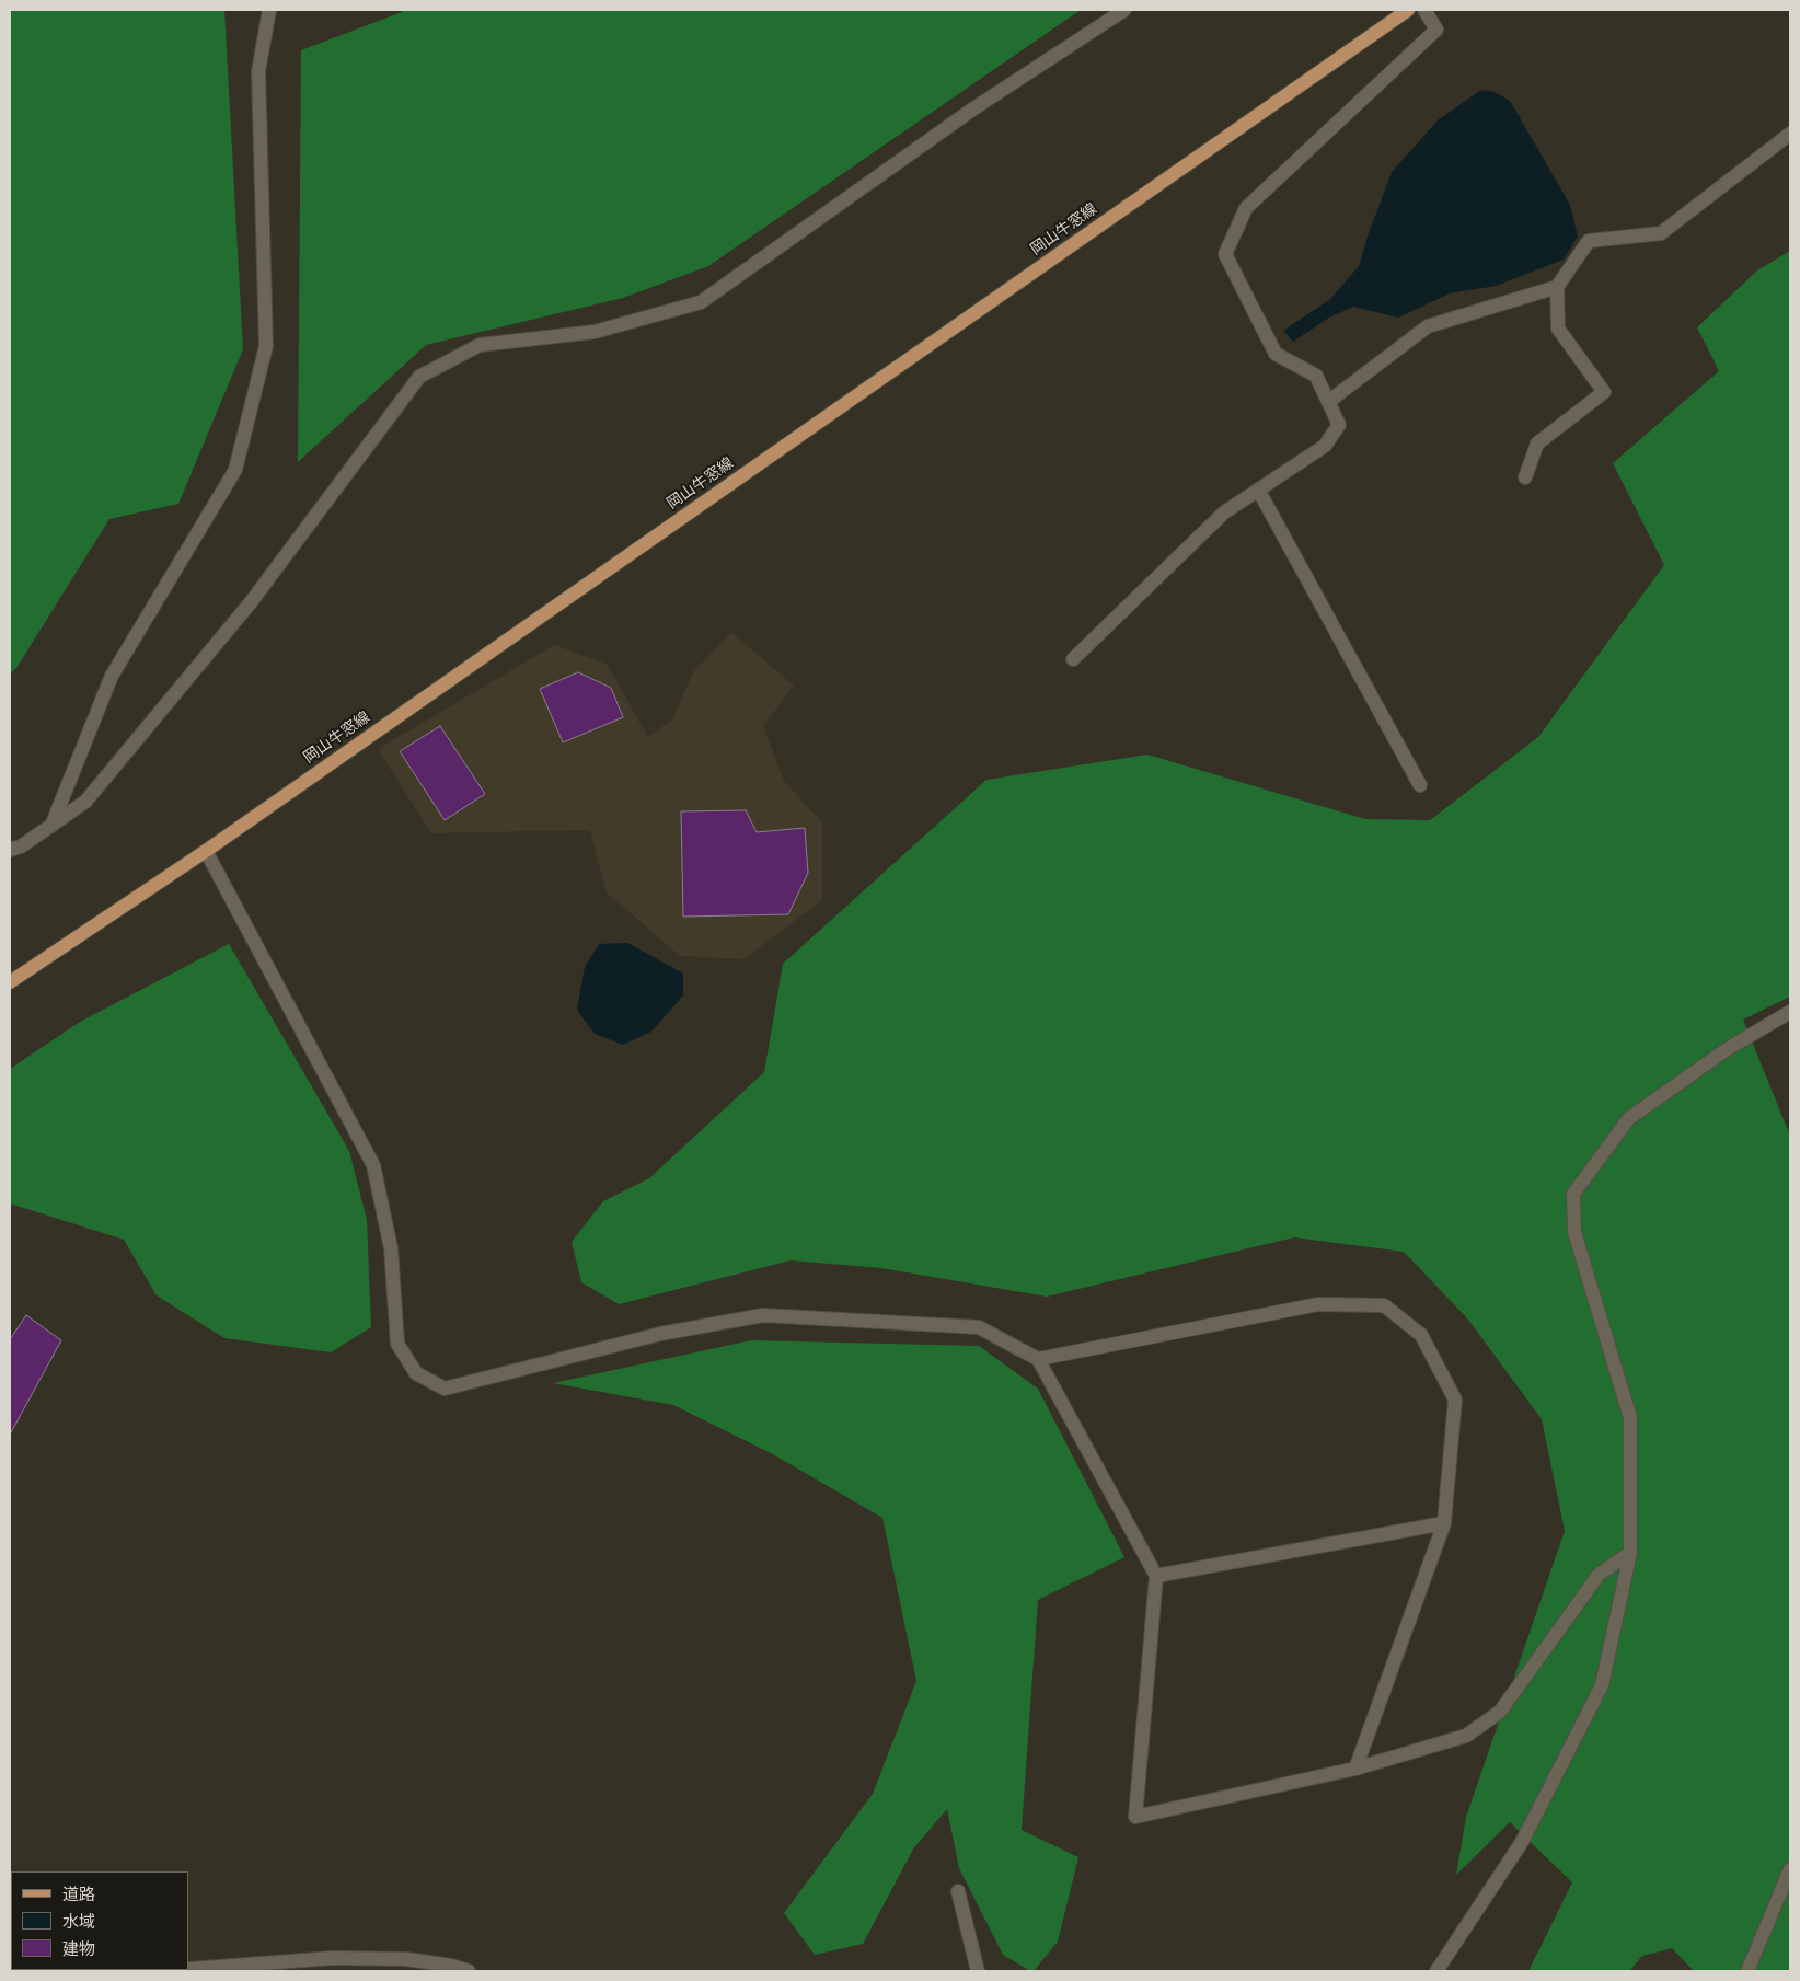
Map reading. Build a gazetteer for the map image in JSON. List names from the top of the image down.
{
  "streets": {
    "main road": ["岡山牛窓線"]
  },
  "legend": ["道路", "水域", "建物"]
}
